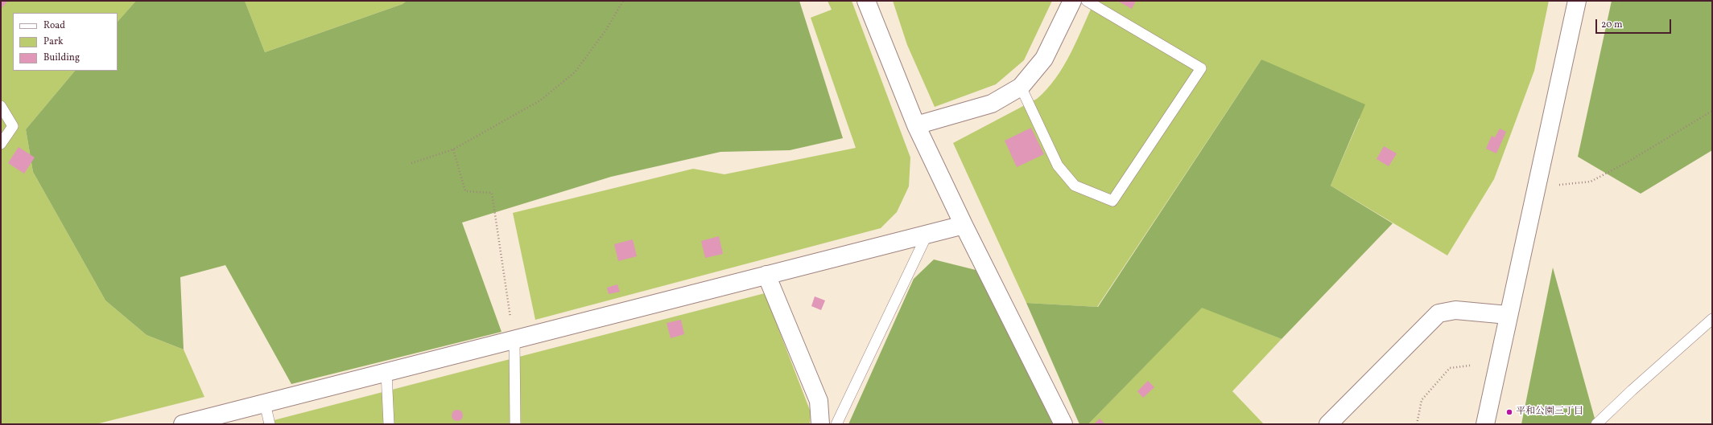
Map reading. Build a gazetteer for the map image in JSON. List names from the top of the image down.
{
  "places": ["平和公園三丁目"],
  "legend": ["Road", "Park", "Building"],
  "scale_bar": "20 m"
}
